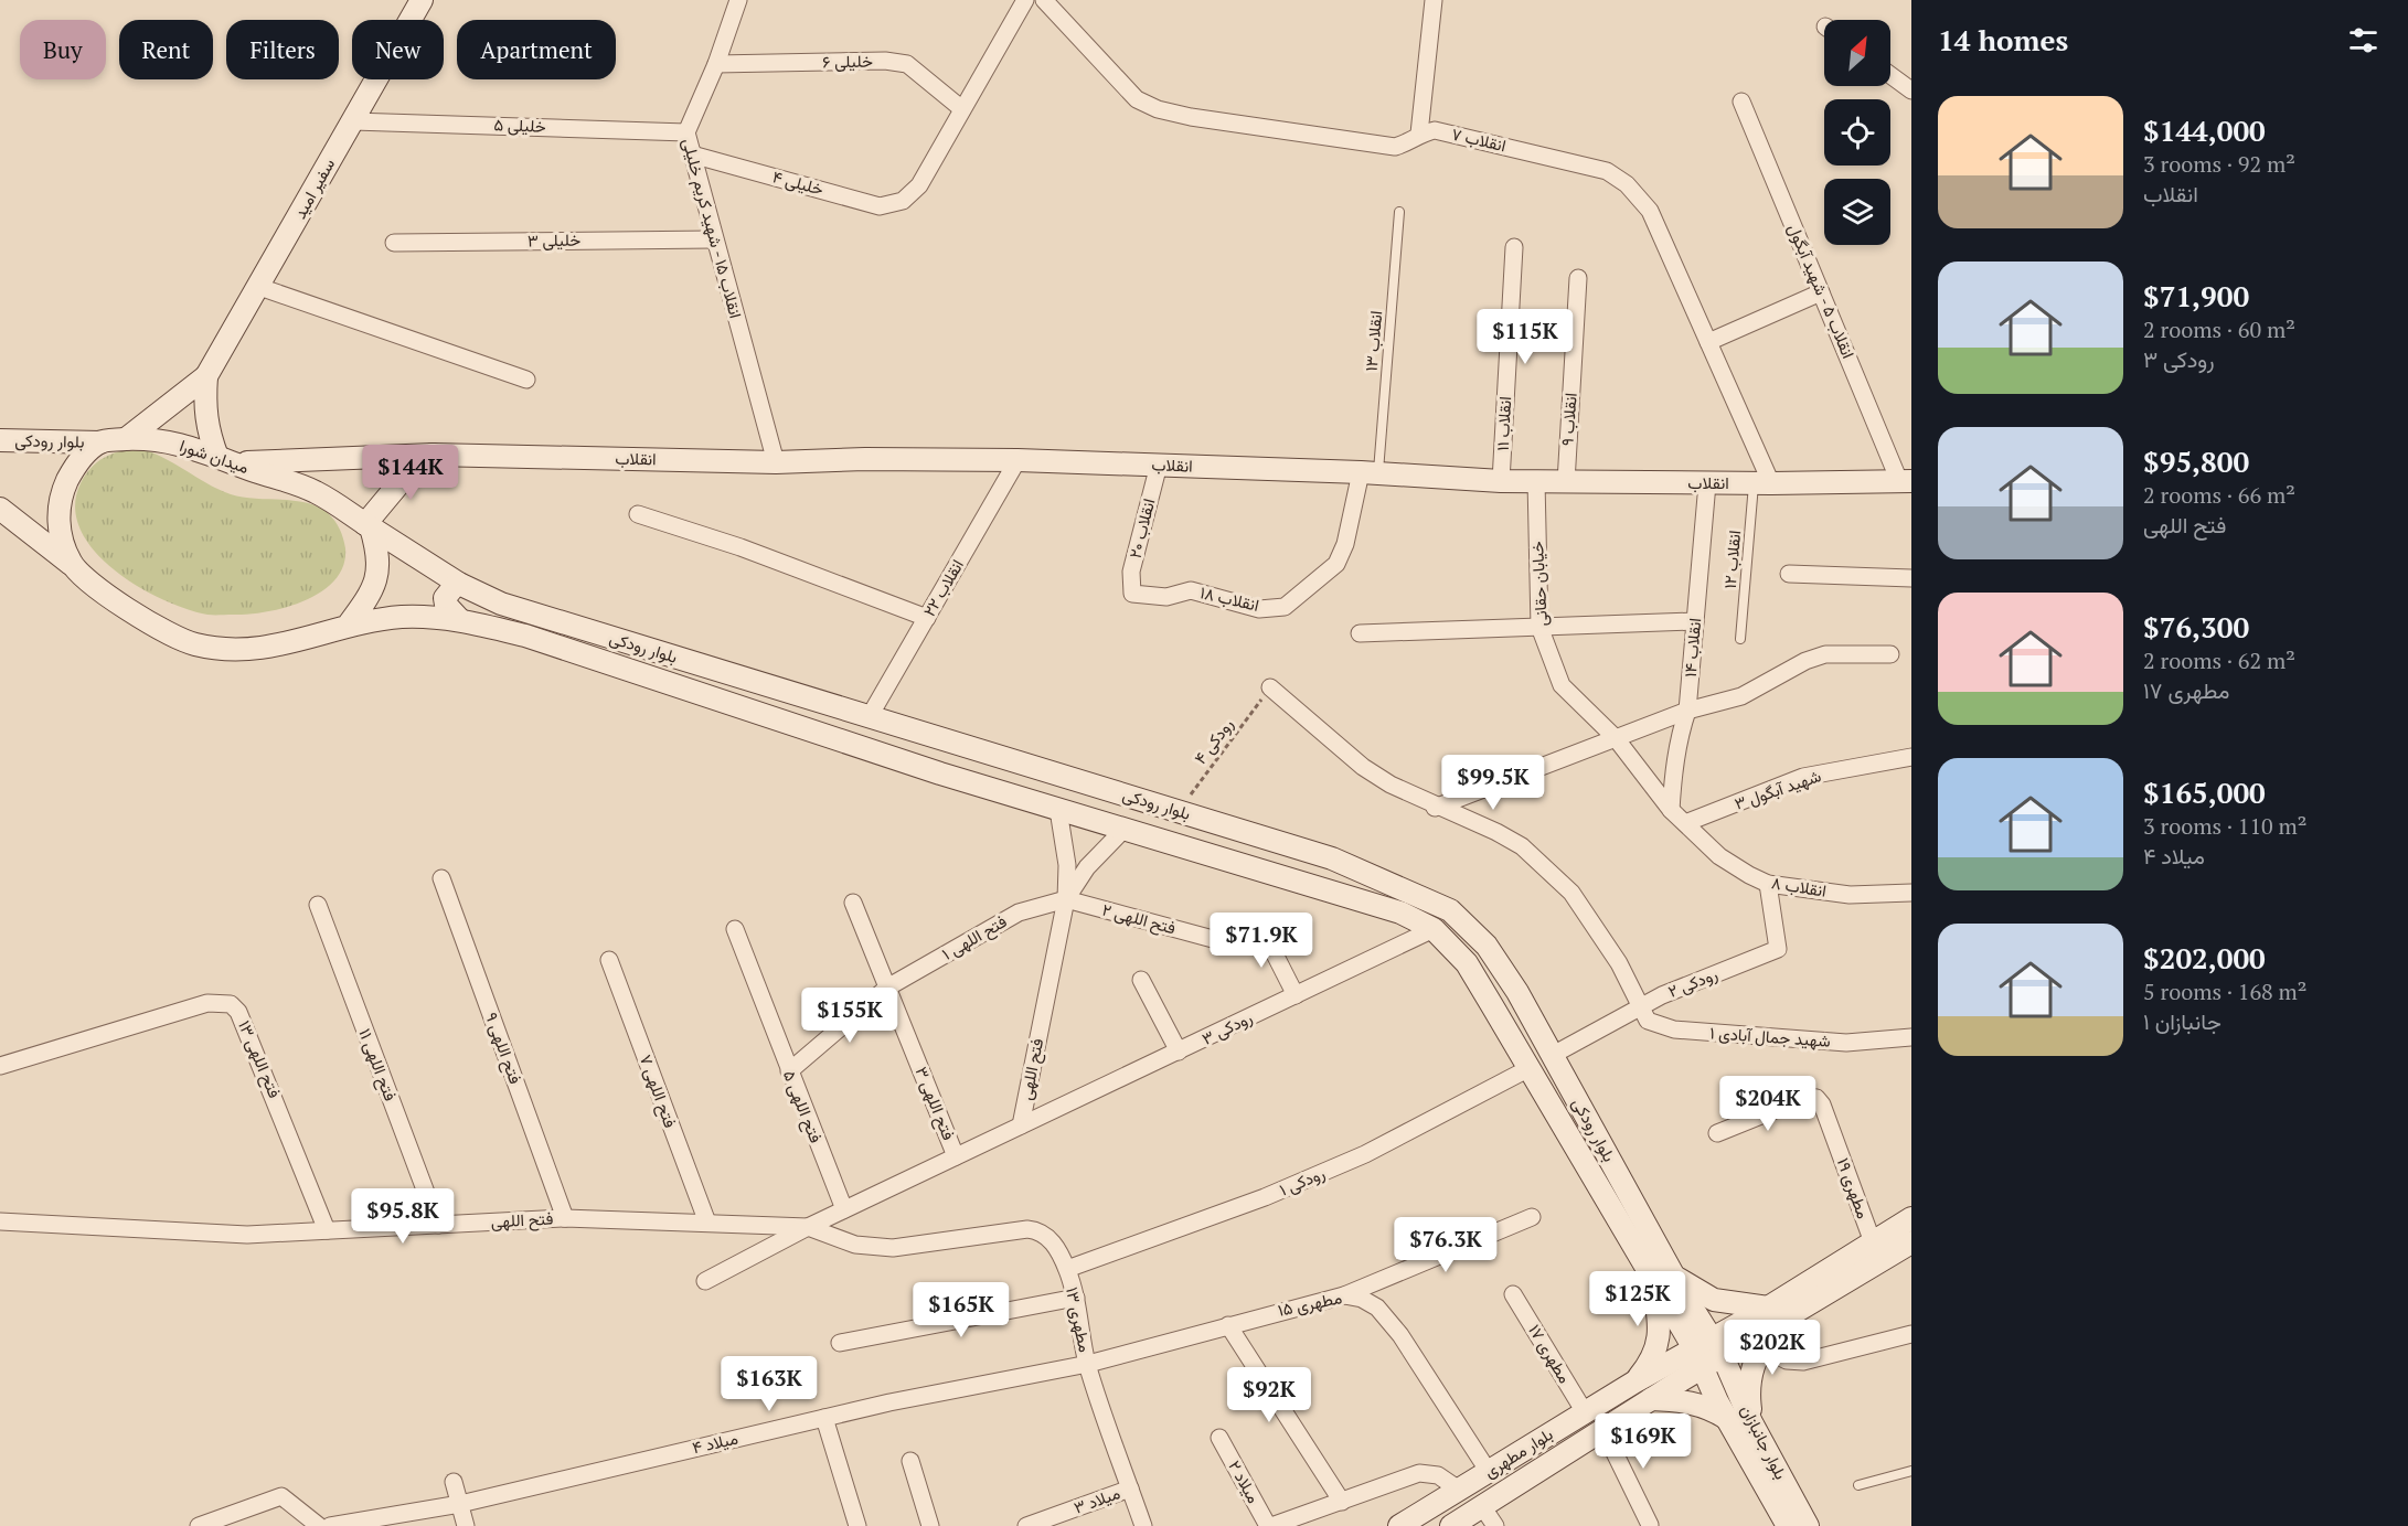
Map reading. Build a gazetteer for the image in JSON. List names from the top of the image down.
{
  "streets": {
    "main road": [
      "سفیر امید",
      "بلوار رودکی",
      "میدان شورا",
      "انقلاب",
      "بلوار جانبازان",
      "بلوار مطهری"
    ],
    "street": [
      "خلیلی ۶",
      "خلیلی ۵",
      "انقلاب ۷",
      "خلیلی ۴",
      "انقلاب ۱۵ - شهید کریم خلیلی",
      "خلیلی ۳",
      "انقلاب ۵ - شهید آبگول",
      "انقلاب ۹",
      "انقلاب ۱۱",
      "انقلاب ۲۰",
      "خیابان حقانی",
      "انقلاب ۲۲",
      "انقلاب ۱۸",
      "انقلاب ۱۴",
      "شهید آبگول ۳",
      "انقلاب ۸",
      "فتح اللهی ۲",
      "فتح اللهی ۱",
      "رودکی ۲",
      "رودکی ۳",
      "شهید جمال آبادی ۱",
      "فتح اللهی ۹",
      "فتح اللهی ۱۳",
      "فتح اللهی ۱۱",
      "فتح اللهی",
      "فتح اللهی ۷",
      "فتح اللهی ۳",
      "فتح اللهی ۵",
      "رودکی ۱",
      "مطهری ۱۹",
      "مطهری ۱۵",
      "مطهری ۱۳",
      "مطهری ۱۷",
      "میلاد ۴",
      "میلاد ۲",
      "میلاد ۳"
    ],
    "lane": ["انقلاب ۱۳", "انقلاب ۱۲"],
    "path": ["رودکی ۴"]
  },
  "crossings": [
    ["خلیلی ۶", "خلیلی ۴"],
    ["خلیلی ۶", "انقلاب ۱۵ - شهید کریم خلیلی"],
    ["خلیلی ۵", "سفیر امید"],
    ["خلیلی ۵", "انقلاب ۱۵ - شهید کریم خلیلی"],
    ["انقلاب ۷", "انقلاب"],
    ["انقلاب ۷", "انقلاب ۱۲"],
    ["خلیلی ۴", "انقلاب ۱۵ - شهید کریم خلیلی"],
    ["سفیر امید", "میدان شورا"],
    ["سفیر امید", "انقلاب"],
    ["انقلاب ۱۵ - شهید کریم خلیلی", "خلیلی ۳"],
    ["انقلاب ۱۵ - شهید کریم خلیلی", "انقلاب"],
    ["انقلاب ۵ - شهید آبگول", "انقلاب"],
    ["انقلاب ۱۳", "انقلاب"],
    ["انقلاب ۱۳", "انقلاب ۱۸"],
    ["انقلاب ۹", "انقلاب"],
    ["انقلاب ۱۱", "انقلاب"],
    ["بلوار رودکی", "میدان شورا"],
    ["بلوار رودکی", "انقلاب ۲۲"],
    ["بلوار رودکی", "رودکی ۴"],
    ["بلوار رودکی", "رودکی ۲"],
    ["بلوار رودکی", "رودکی ۳"],
    ["بلوار رودکی", "رودکی ۱"],
    ["بلوار رودکی", "بلوار جانبازان"],
    ["بلوار رودکی", "بلوار مطهری"],
    ["میدان شورا", "انقلاب"],
    ["انقلاب", "انقلاب ۲۰"],
    ["انقلاب", "انقلاب ۱۲"],
    ["انقلاب", "خیابان حقانی"],
    ["انقلاب", "انقلاب ۲۲"],
    ["انقلاب", "انقلاب ۱۸"],
    ["انقلاب", "انقلاب ۱۴"],
    ["انقلاب ۲۰", "انقلاب ۱۸"],
    ["خیابان حقانی", "انقلاب ۱۴"],
    ["خیابان حقانی", "انقلاب ۸"],
    ["انقلاب ۱۴", "انقلاب ۸"],
    ["شهید آبگول ۳", "انقلاب ۸"],
    ["انقلاب ۸", "رودکی ۲"],
    ["فتح اللهی ۲", "فتح اللهی ۱"],
    ["فتح اللهی ۲", "فتح اللهی"],
    ["فتح اللهی ۱", "فتح اللهی"],
    ["فتح اللهی ۱", "فتح اللهی ۳"],
    ["فتح اللهی ۱", "فتح اللهی ۵"],
    ["رودکی ۲", "شهید جمال آبادی ۱"],
    ["رودکی ۳", "فتح اللهی"],
    ["فتح اللهی ۹", "فتح اللهی"],
    ["فتح اللهی ۱۳", "فتح اللهی"],
    ["فتح اللهی ۱۱", "فتح اللهی"],
    ["فتح اللهی", "فتح اللهی ۷"],
    ["فتح اللهی", "فتح اللهی ۳"],
    ["فتح اللهی", "فتح اللهی ۵"],
    ["فتح اللهی", "مطهری ۱۳"],
    ["رودکی ۱", "مطهری ۱۳"],
    ["مطهری ۱۹", "بلوار مطهری"],
    ["مطهری ۱۵", "مطهری ۱۳"],
    ["مطهری ۱۵", "میلاد ۴"],
    ["مطهری ۱۵", "بلوار مطهری"],
    ["مطهری ۱۳", "میلاد ۴"],
    ["مطهری ۱۳", "میلاد ۳"],
    ["مطهری ۱۷", "بلوار مطهری"],
    ["بلوار جانبازان", "بلوار مطهری"]
  ],
  "north": "top right",
  "page": {
    "heading": "14 homes",
    "chip": [
      "Buy",
      "Rent",
      "Filters",
      "New",
      "Apartment"
    ],
    "list": [
      {
        "name": "$144,000",
        "note": "3 rooms · 92 m² · انقلاب"
      },
      {
        "name": "$71,900",
        "note": "2 rooms · 60 m² · رودکی ۳"
      },
      {
        "name": "$95,800",
        "note": "2 rooms · 66 m² · فتح اللهی"
      },
      {
        "name": "$76,300",
        "note": "2 rooms · 62 m² · مطهری ۱۷"
      },
      {
        "name": "$165,000",
        "note": "3 rooms · 110 m² · میلاد ۴"
      },
      {
        "name": "$202,000",
        "note": "5 rooms · 168 m² · جانبازان ۱"
      }
    ],
    "price": [
      "$115K",
      "$144K",
      "$99.5K",
      "$71.9K",
      "$155K",
      "$204K",
      "$95.8K",
      "$76.3K",
      "$125K",
      "$165K",
      "$202K",
      "$163K",
      "$92K",
      "$169K"
    ]
  }
}
